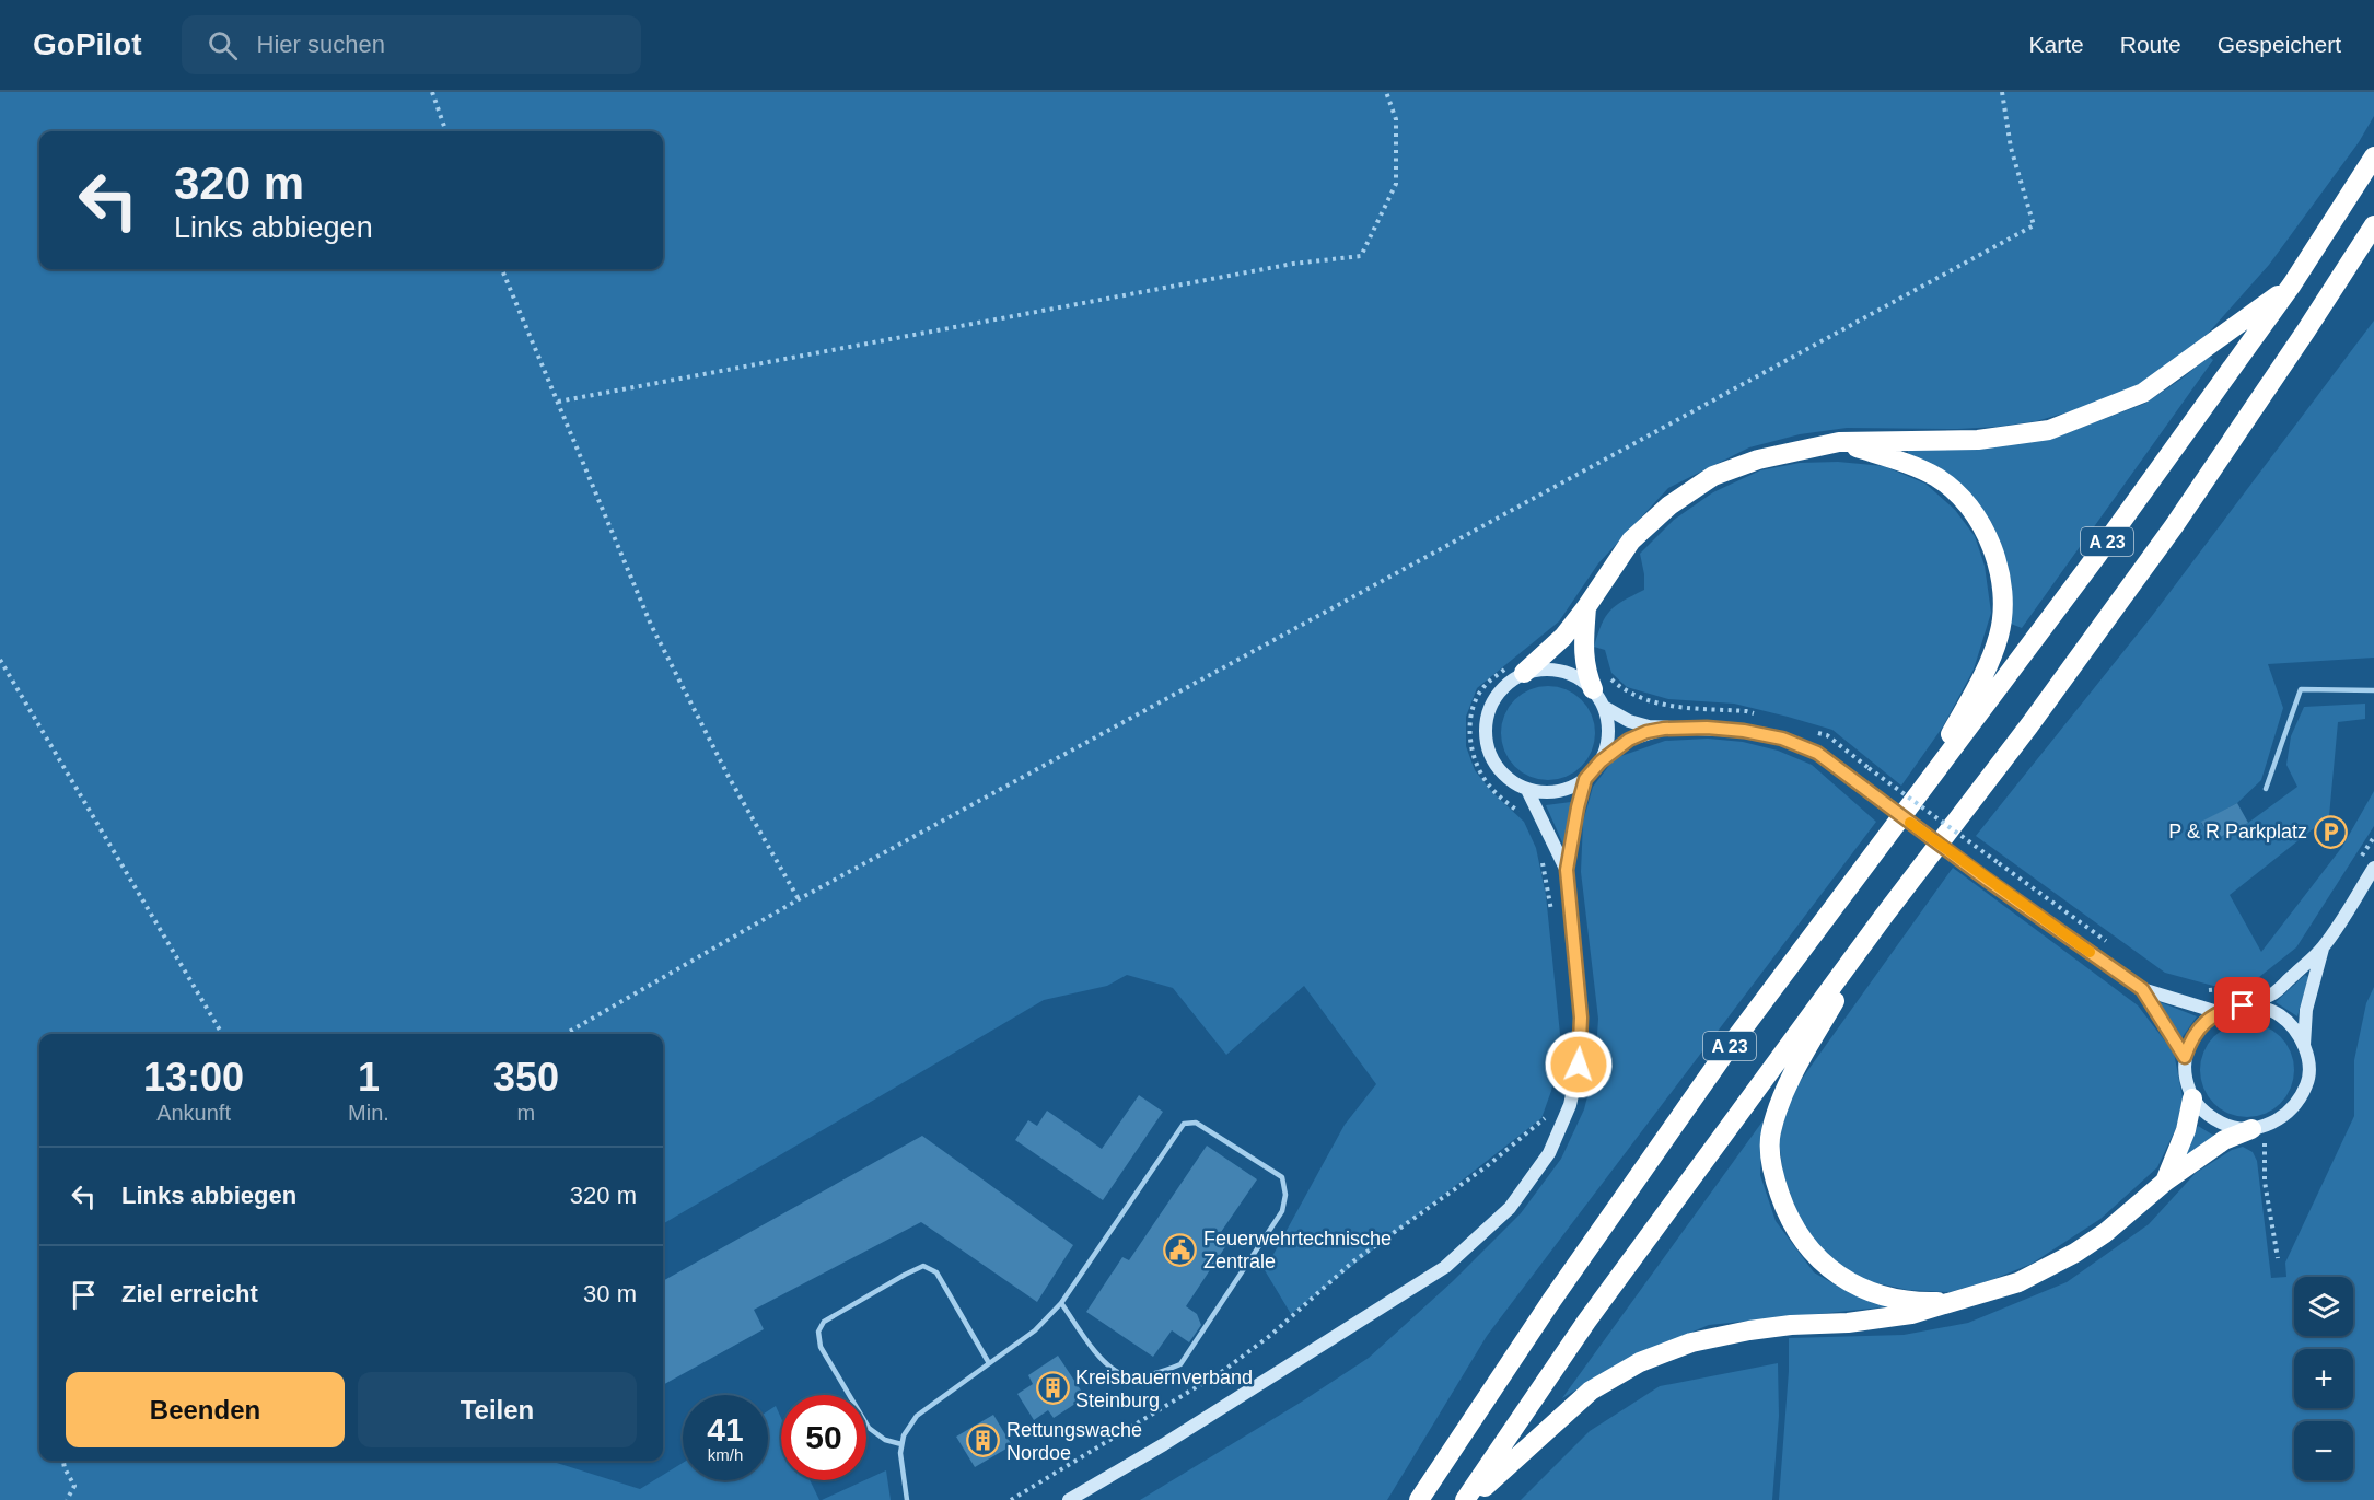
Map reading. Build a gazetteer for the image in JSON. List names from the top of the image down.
{
  "streets": {
    "highway": ["A 23"]
  },
  "places": {
    "parking": ["P & R Parkplatz"],
    "public building": ["Feuerwehrtechnische Zentrale"],
    "building": ["Kreisbauernverband Steinburg", "Rettungswache Nordoe"]
  },
  "page": {
    "header": "GoPilot",
    "search": "Hier suchen",
    "nav": ["Karte", "Route", "Gespeichert"],
    "turn": ["320 m", "Links abbiegen"],
    "eta": [
      "13:00",
      "Ankunft",
      "1",
      "Min.",
      "350",
      "m"
    ],
    "list": [
      {
        "name": "Links abbiegen",
        "value": "320 m"
      },
      {
        "name": "Ziel erreicht",
        "value": "30 m"
      }
    ],
    "map_buttons": ["+", "−"],
    "buttons": ["Beenden", "Teilen"],
    "speed": "41 km/h",
    "limit": "50"
  }
}
